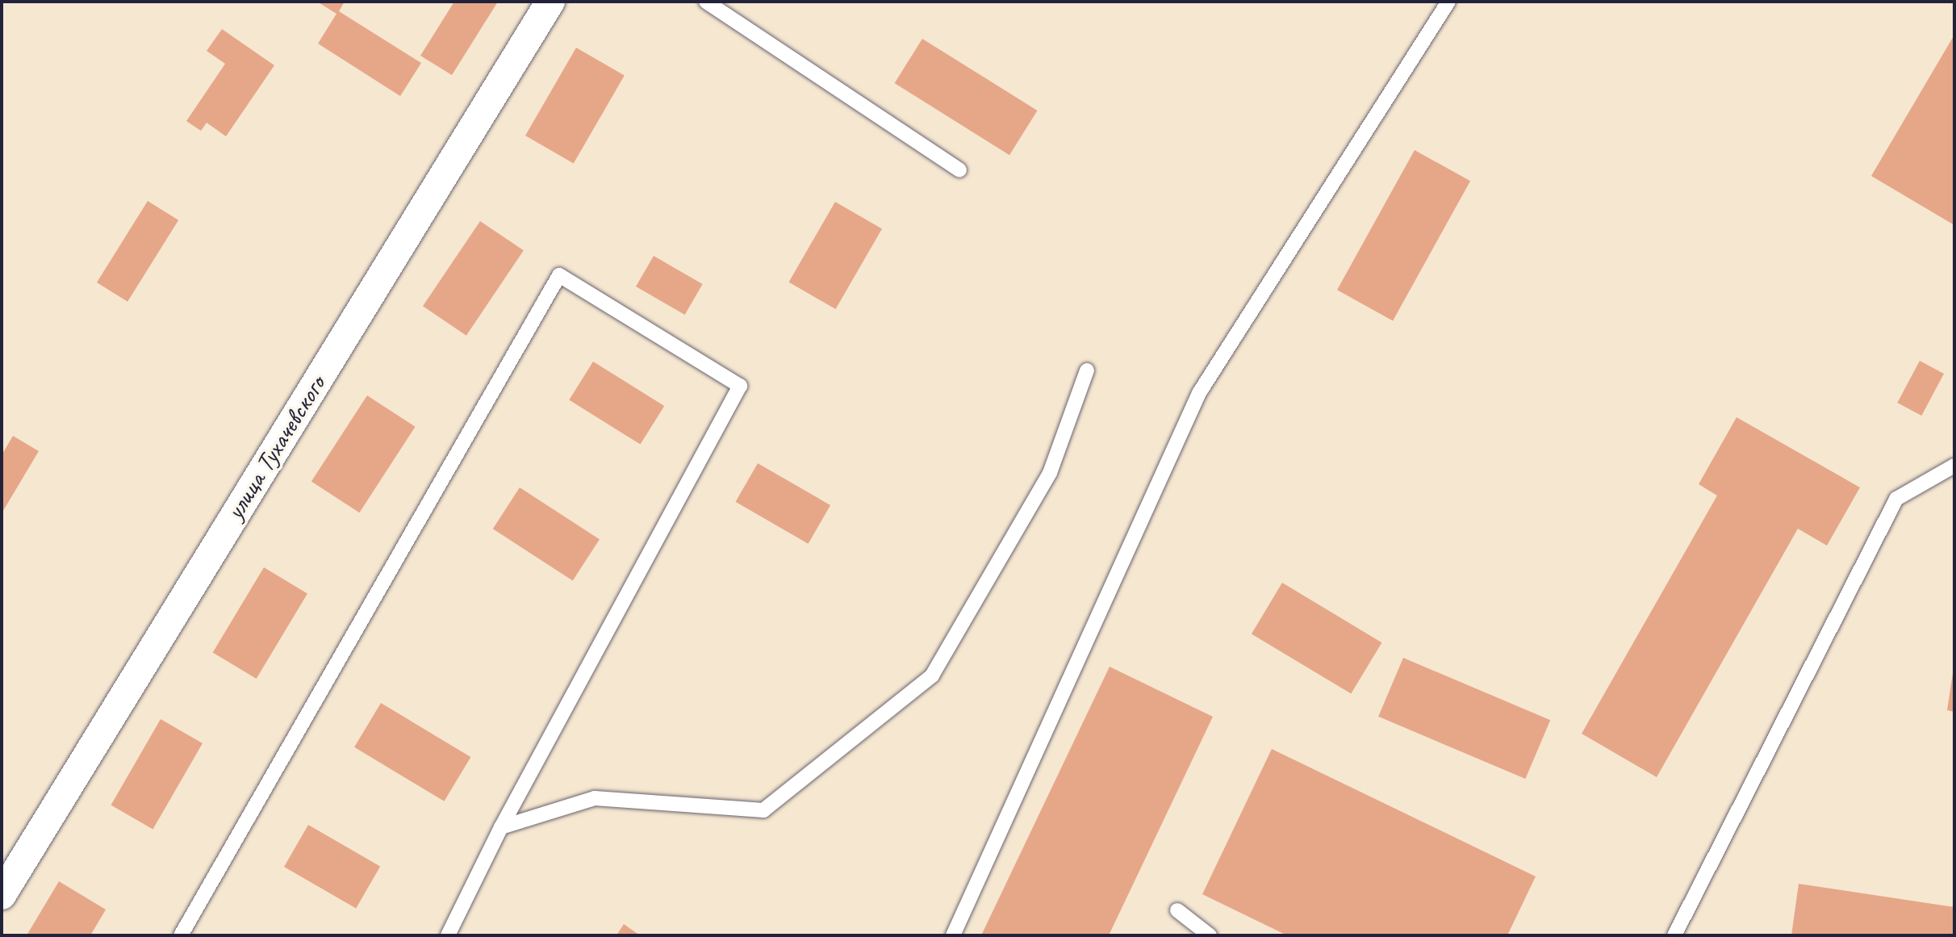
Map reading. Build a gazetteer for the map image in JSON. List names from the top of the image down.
{
  "streets": {
    "street": ["улица Тухачевского"]
  }
}
